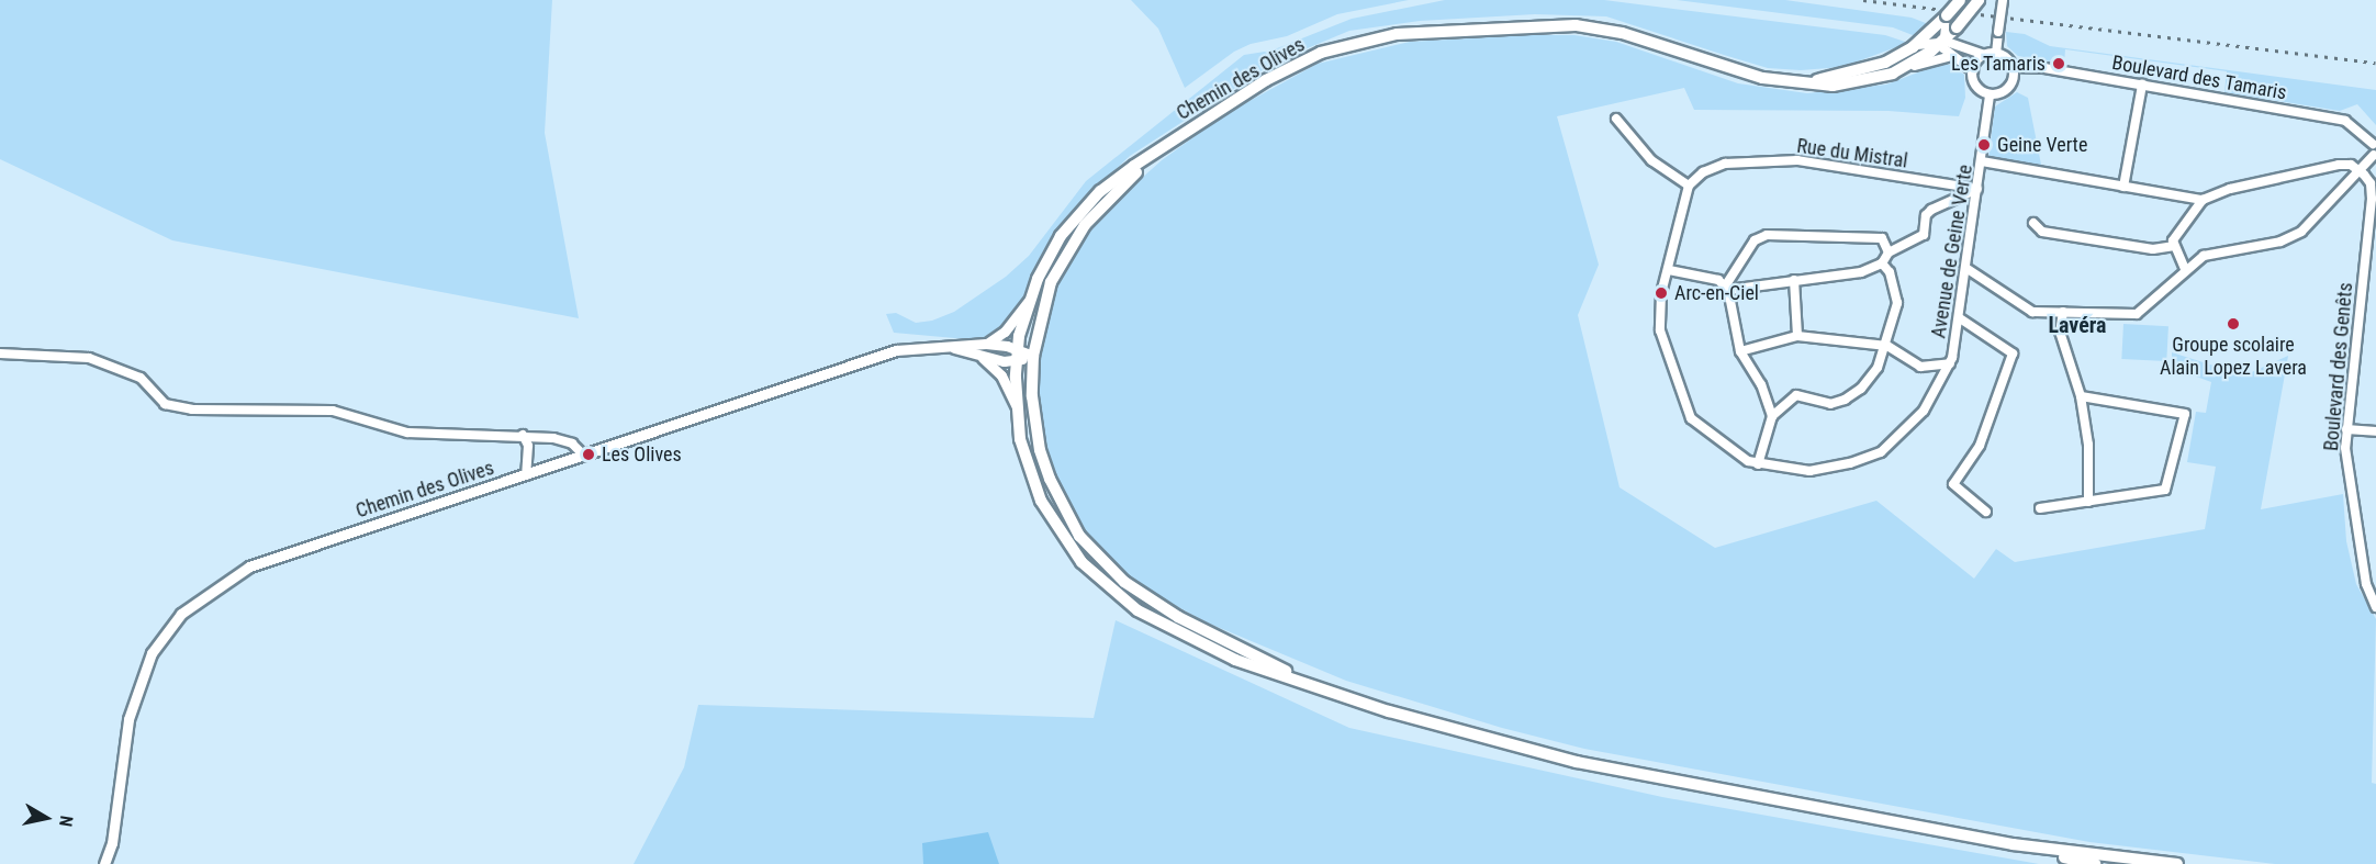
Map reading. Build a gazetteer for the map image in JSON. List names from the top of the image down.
{
  "streets": {
    "main road": ["Chemin des Olives"],
    "street": [
      "Boulevard des Tamaris",
      "Rue du Mistral",
      "Avenue de Geine Verte",
      "Boulevard des Genêts"
    ]
  },
  "crossings": [
    ["Boulevard des Tamaris", "Avenue de Geine Verte"],
    ["Rue du Mistral", "Avenue de Geine Verte"]
  ],
  "districts": ["Lavéra"],
  "places": [
    "Les Tamaris",
    "Geine Verte",
    "Arc-en-Ciel",
    "Groupe scolaire Alain Lopez Lavera",
    "Les Olives"
  ],
  "north": "right"
}
